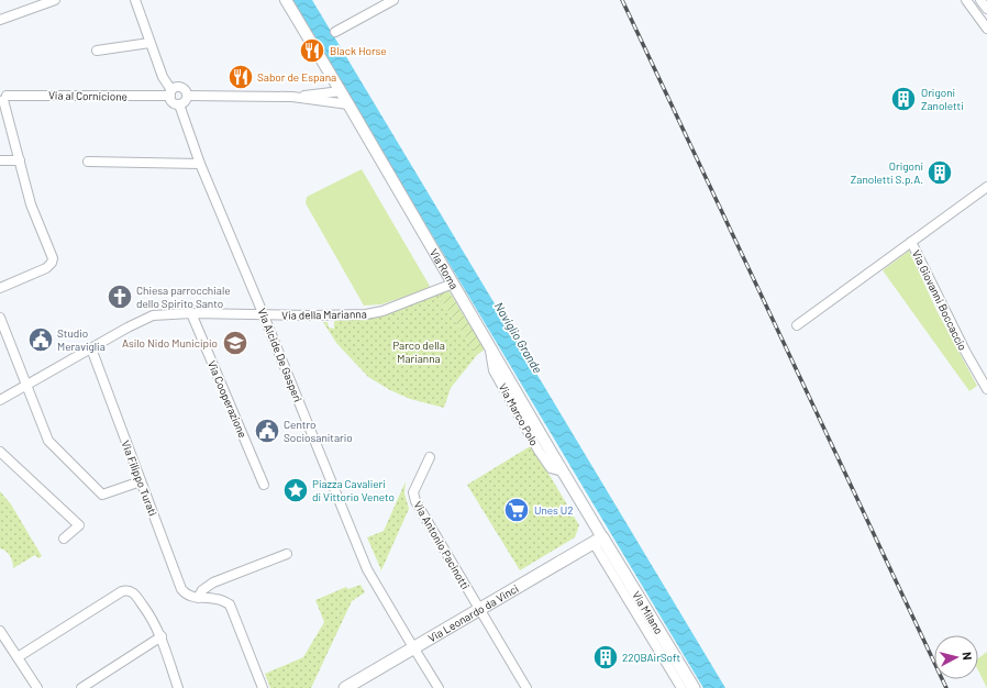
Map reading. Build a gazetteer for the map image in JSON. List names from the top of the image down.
{
  "streets": {
    "main road": ["Via Milano", "Via Leonardo da Vinci"],
    "street": [
      "Via al Cornicione",
      "Via Roma",
      "Via Giovanni Boccaccio",
      "Via della Marianna",
      "Via Alcide De Gasperi",
      "Via Cooperazione",
      "Via Filippo Turati",
      "Via Antonio Pacinotti"
    ]
  },
  "crossings": [
    ["Via al Cornicione", "Via Alcide De Gasperi"],
    ["Via Roma", "Via della Marianna"],
    ["Via Roma", "Via Milano"],
    ["Via Roma", "Via Leonardo da Vinci"],
    ["Via della Marianna", "Via Alcide De Gasperi"],
    ["Via della Marianna", "Via Cooperazione"],
    ["Via della Marianna", "Via Filippo Turati"],
    ["Via Alcide De Gasperi", "Via Leonardo da Vinci"],
    ["Via Antonio Pacinotti", "Via Leonardo da Vinci"],
    ["Via Milano", "Via Leonardo da Vinci"]
  ],
  "water": ["Naviglio Grande"],
  "parks": ["Parco della Marianna"],
  "places": {
    "restaurant": ["Black Horse", "Sabor de Espana"],
    "building": ["Origoni Zanoletti", "Origoni Zanoletti S.p.A.", "22QBAirSoft"],
    "church": ["Chiesa parrocchiale dello Spirito Santo"],
    "public building": ["Studio Meraviglia", "Centro Sociosanitario"],
    "school or university": ["Asilo Nido Municipio"],
    "place": ["Piazza Cavalieri di Vittorio Veneto"],
    "supermarket": ["Unes U2"]
  },
  "north": "right"
}
